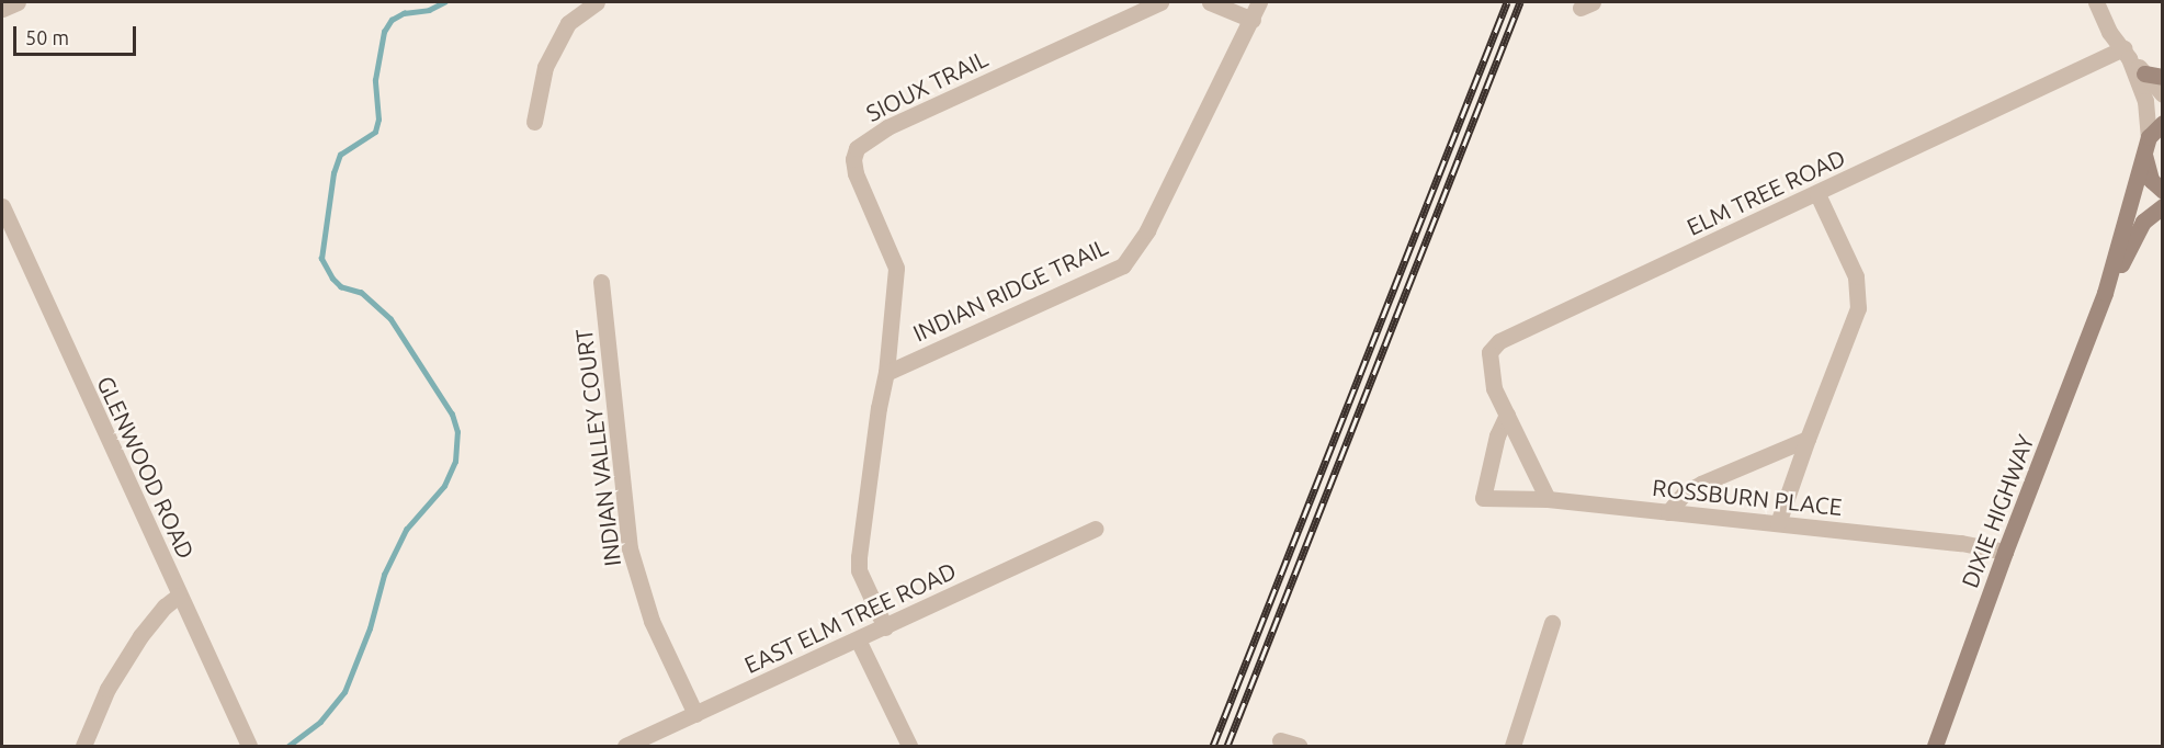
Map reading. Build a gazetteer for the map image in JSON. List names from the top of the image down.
{
  "streets": {
    "main road": ["DIXIE HIGHWAY"],
    "street": [
      "SIOUX TRAIL",
      "ELM TREE ROAD",
      "INDIAN RIDGE TRAIL",
      "INDIAN VALLEY COURT",
      "GLENWOOD ROAD",
      "ROSSBURN PLACE",
      "EAST ELM TREE ROAD"
    ]
  },
  "crossings": [
    ["SIOUX TRAIL", "INDIAN RIDGE TRAIL"],
    ["ELM TREE ROAD", "ROSSBURN PLACE"],
    ["INDIAN VALLEY COURT", "EAST ELM TREE ROAD"],
    ["ROSSBURN PLACE", "DIXIE HIGHWAY"]
  ],
  "scale_bar": "50 m"
}
